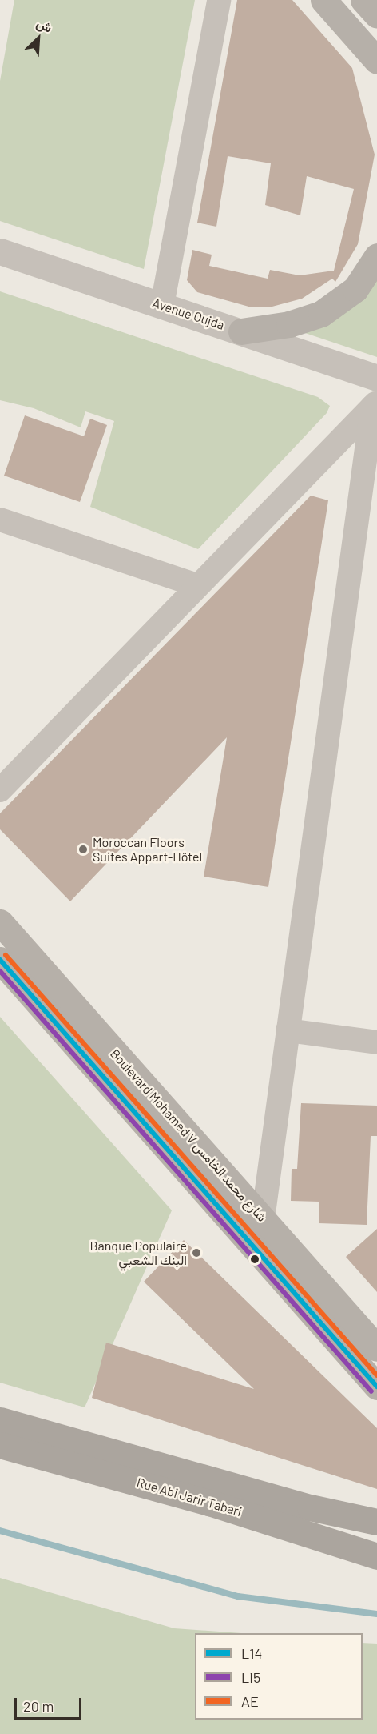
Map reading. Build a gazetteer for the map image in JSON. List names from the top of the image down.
{
  "streets": {
    "main road": ["Boulevard Mohamed V شارع محمد الخامس", "Rue Abi Jarir Tabari"],
    "street": ["Avenue Oujda"]
  },
  "places": ["Moroccan Floors Suites Appart-Hôtel", "Banque Populaire البنك الشعبي"],
  "lines": ["transit line AE", "transit line L14", "transit line LI5"],
  "legend": ["L14", "LI5", "AE"],
  "scale_bar": "20 m",
  "north": "top right"
}
